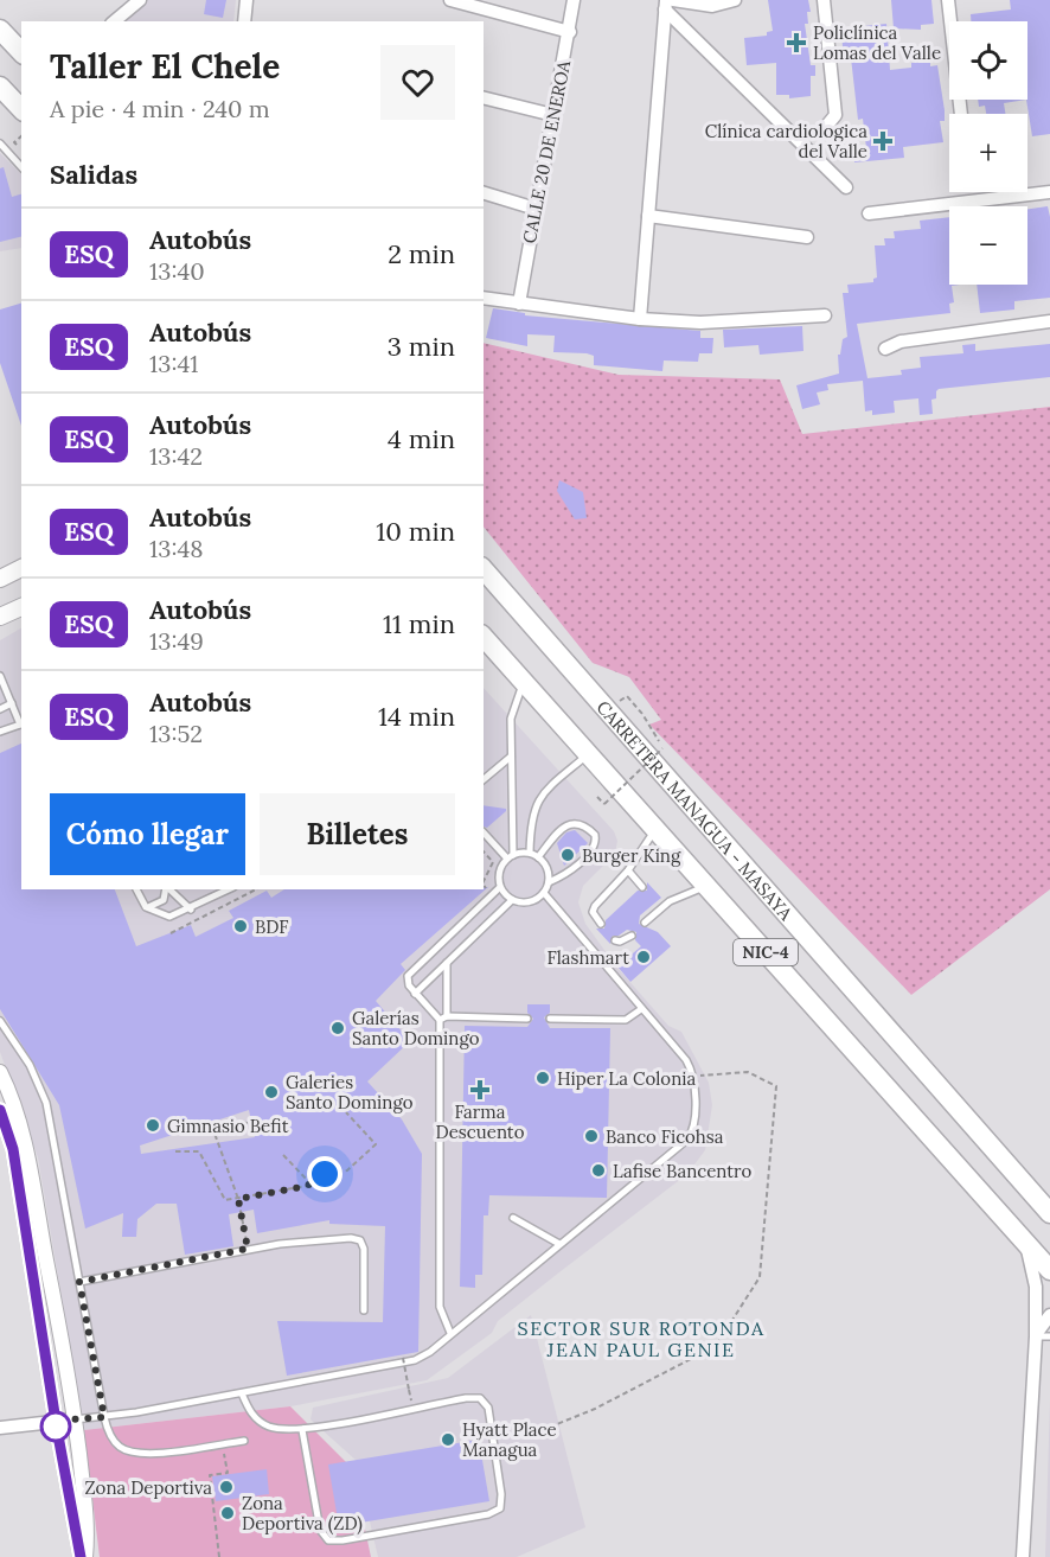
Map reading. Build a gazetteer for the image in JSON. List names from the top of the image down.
{
  "streets": {
    "highway": ["CARRETERA MANAGUA - MASAYA", "NIC-4"],
    "street": ["CALLE 20 DE ENEROA"]
  },
  "districts": ["SECTOR SUR ROTONDA JEAN PAUL GENIE"],
  "places": {
    "health": ["Policlínica Lomas del Valle", "Clínica cardiologica del Valle", "Farma Descuento"],
    "other": [
      "Burger King",
      "BDF",
      "Flashmart",
      "Galerías Santo Domingo",
      "Hiper La Colonia",
      "Galeries Santo Domingo",
      "Gimnasio Befit",
      "Banco Ficohsa",
      "Lafise Bancentro",
      "Hyatt Place Managua",
      "Zona Deportiva",
      "Zona Deportiva (ZD)"
    ]
  },
  "lines": ["bus line ESQ"],
  "page": {
    "map_buttons": ["+", "−"],
    "heading": [
      ["Taller El Chele", "A pie · 4 min · 240 m"],
      "Salidas"
    ],
    "list": [
      {
        "mark": "ESQ",
        "name": "Autobús",
        "note": "13:40",
        "value": "2 min"
      },
      {
        "mark": "ESQ",
        "name": "Autobús",
        "note": "13:41",
        "value": "3 min"
      },
      {
        "mark": "ESQ",
        "name": "Autobús",
        "note": "13:42",
        "value": "4 min"
      },
      {
        "mark": "ESQ",
        "name": "Autobús",
        "note": "13:48",
        "value": "10 min"
      },
      {
        "mark": "ESQ",
        "name": "Autobús",
        "note": "13:49",
        "value": "11 min"
      },
      {
        "mark": "ESQ",
        "name": "Autobús",
        "note": "13:52",
        "value": "14 min"
      }
    ],
    "buttons": ["Cómo llegar", "Billetes"]
  }
}
